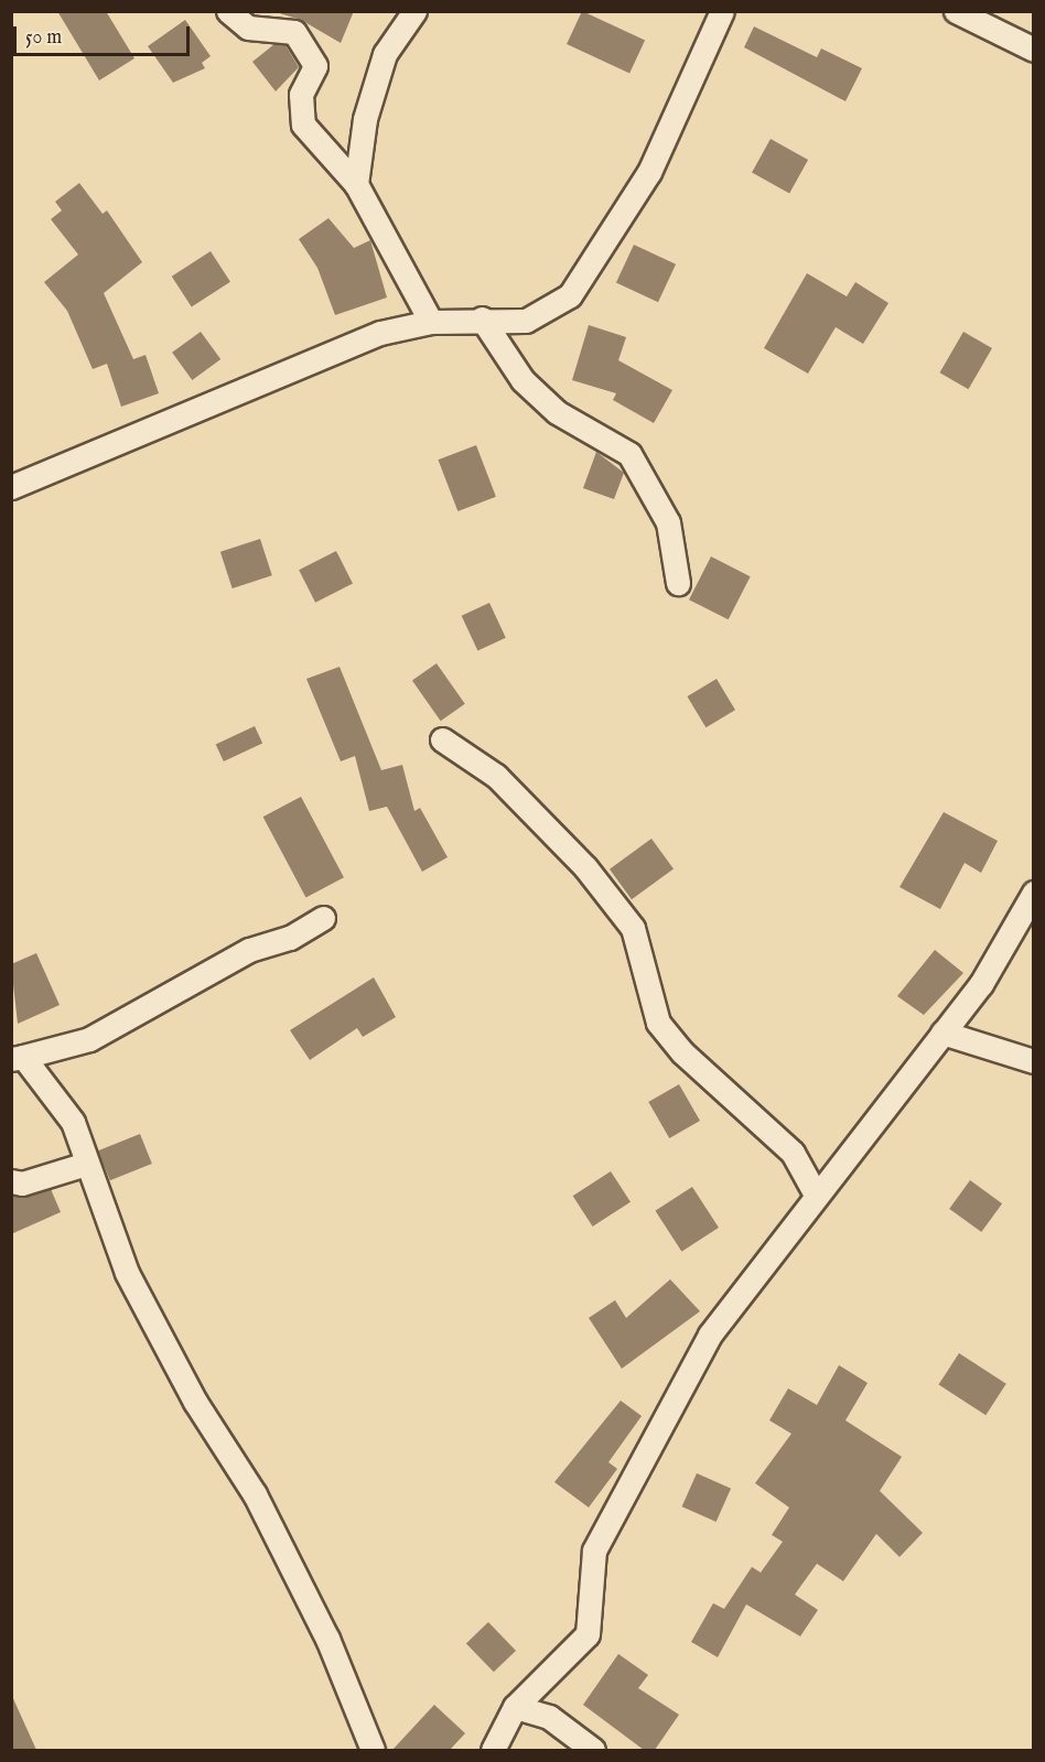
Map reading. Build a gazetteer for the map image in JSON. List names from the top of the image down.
{
  "scale_bar": "50 m"
}
